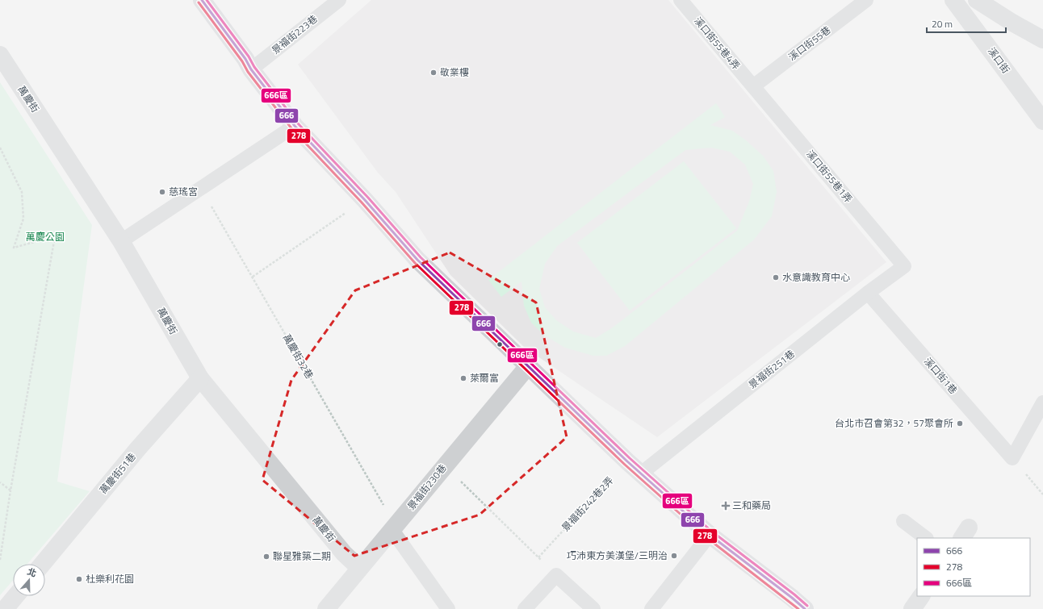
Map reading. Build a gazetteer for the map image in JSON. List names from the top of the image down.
{
  "streets": {
    "street": [
      "溪口街",
      "萬慶街",
      "萬慶街51巷",
      "景福街230巷"
    ],
    "lane": [
      "景福街223巷",
      "溪口街55巷4弄",
      "溪口街55巷",
      "溪口街55巷1弄",
      "景福街251巷",
      "溪口街1巷"
    ],
    "path": ["萬慶街32巷", "景福街242巷2弄"]
  },
  "crossings": [
    ["溪口街55巷4弄", "溪口街55巷"],
    ["溪口街55巷4弄", "溪口街55巷1弄"],
    ["溪口街55巷", "溪口街55巷1弄"],
    ["萬慶街", "萬慶街51巷"],
    ["萬慶街", "景福街230巷"],
    ["溪口街55巷1弄", "景福街251巷"],
    ["萬慶街32巷", "景福街230巷"],
    ["景福街251巷", "溪口街1巷"]
  ],
  "parks": ["萬慶公園"],
  "places": {
    "other": [
      "敬業樓",
      "慈瑤宮",
      "水意識教育中心",
      "萊爾富",
      "台北市召會第32，57聚會所",
      "巧沛東方美漢堡/三明治",
      "聯星雅築二期",
      "杜樂利花園"
    ],
    "health": ["三和藥局"]
  },
  "lines": ["transit line 666", "transit line 666區", "transit line 278"],
  "legend": ["666", "278", "666區"],
  "scale_bar": "20 m",
  "north": "top"
}
